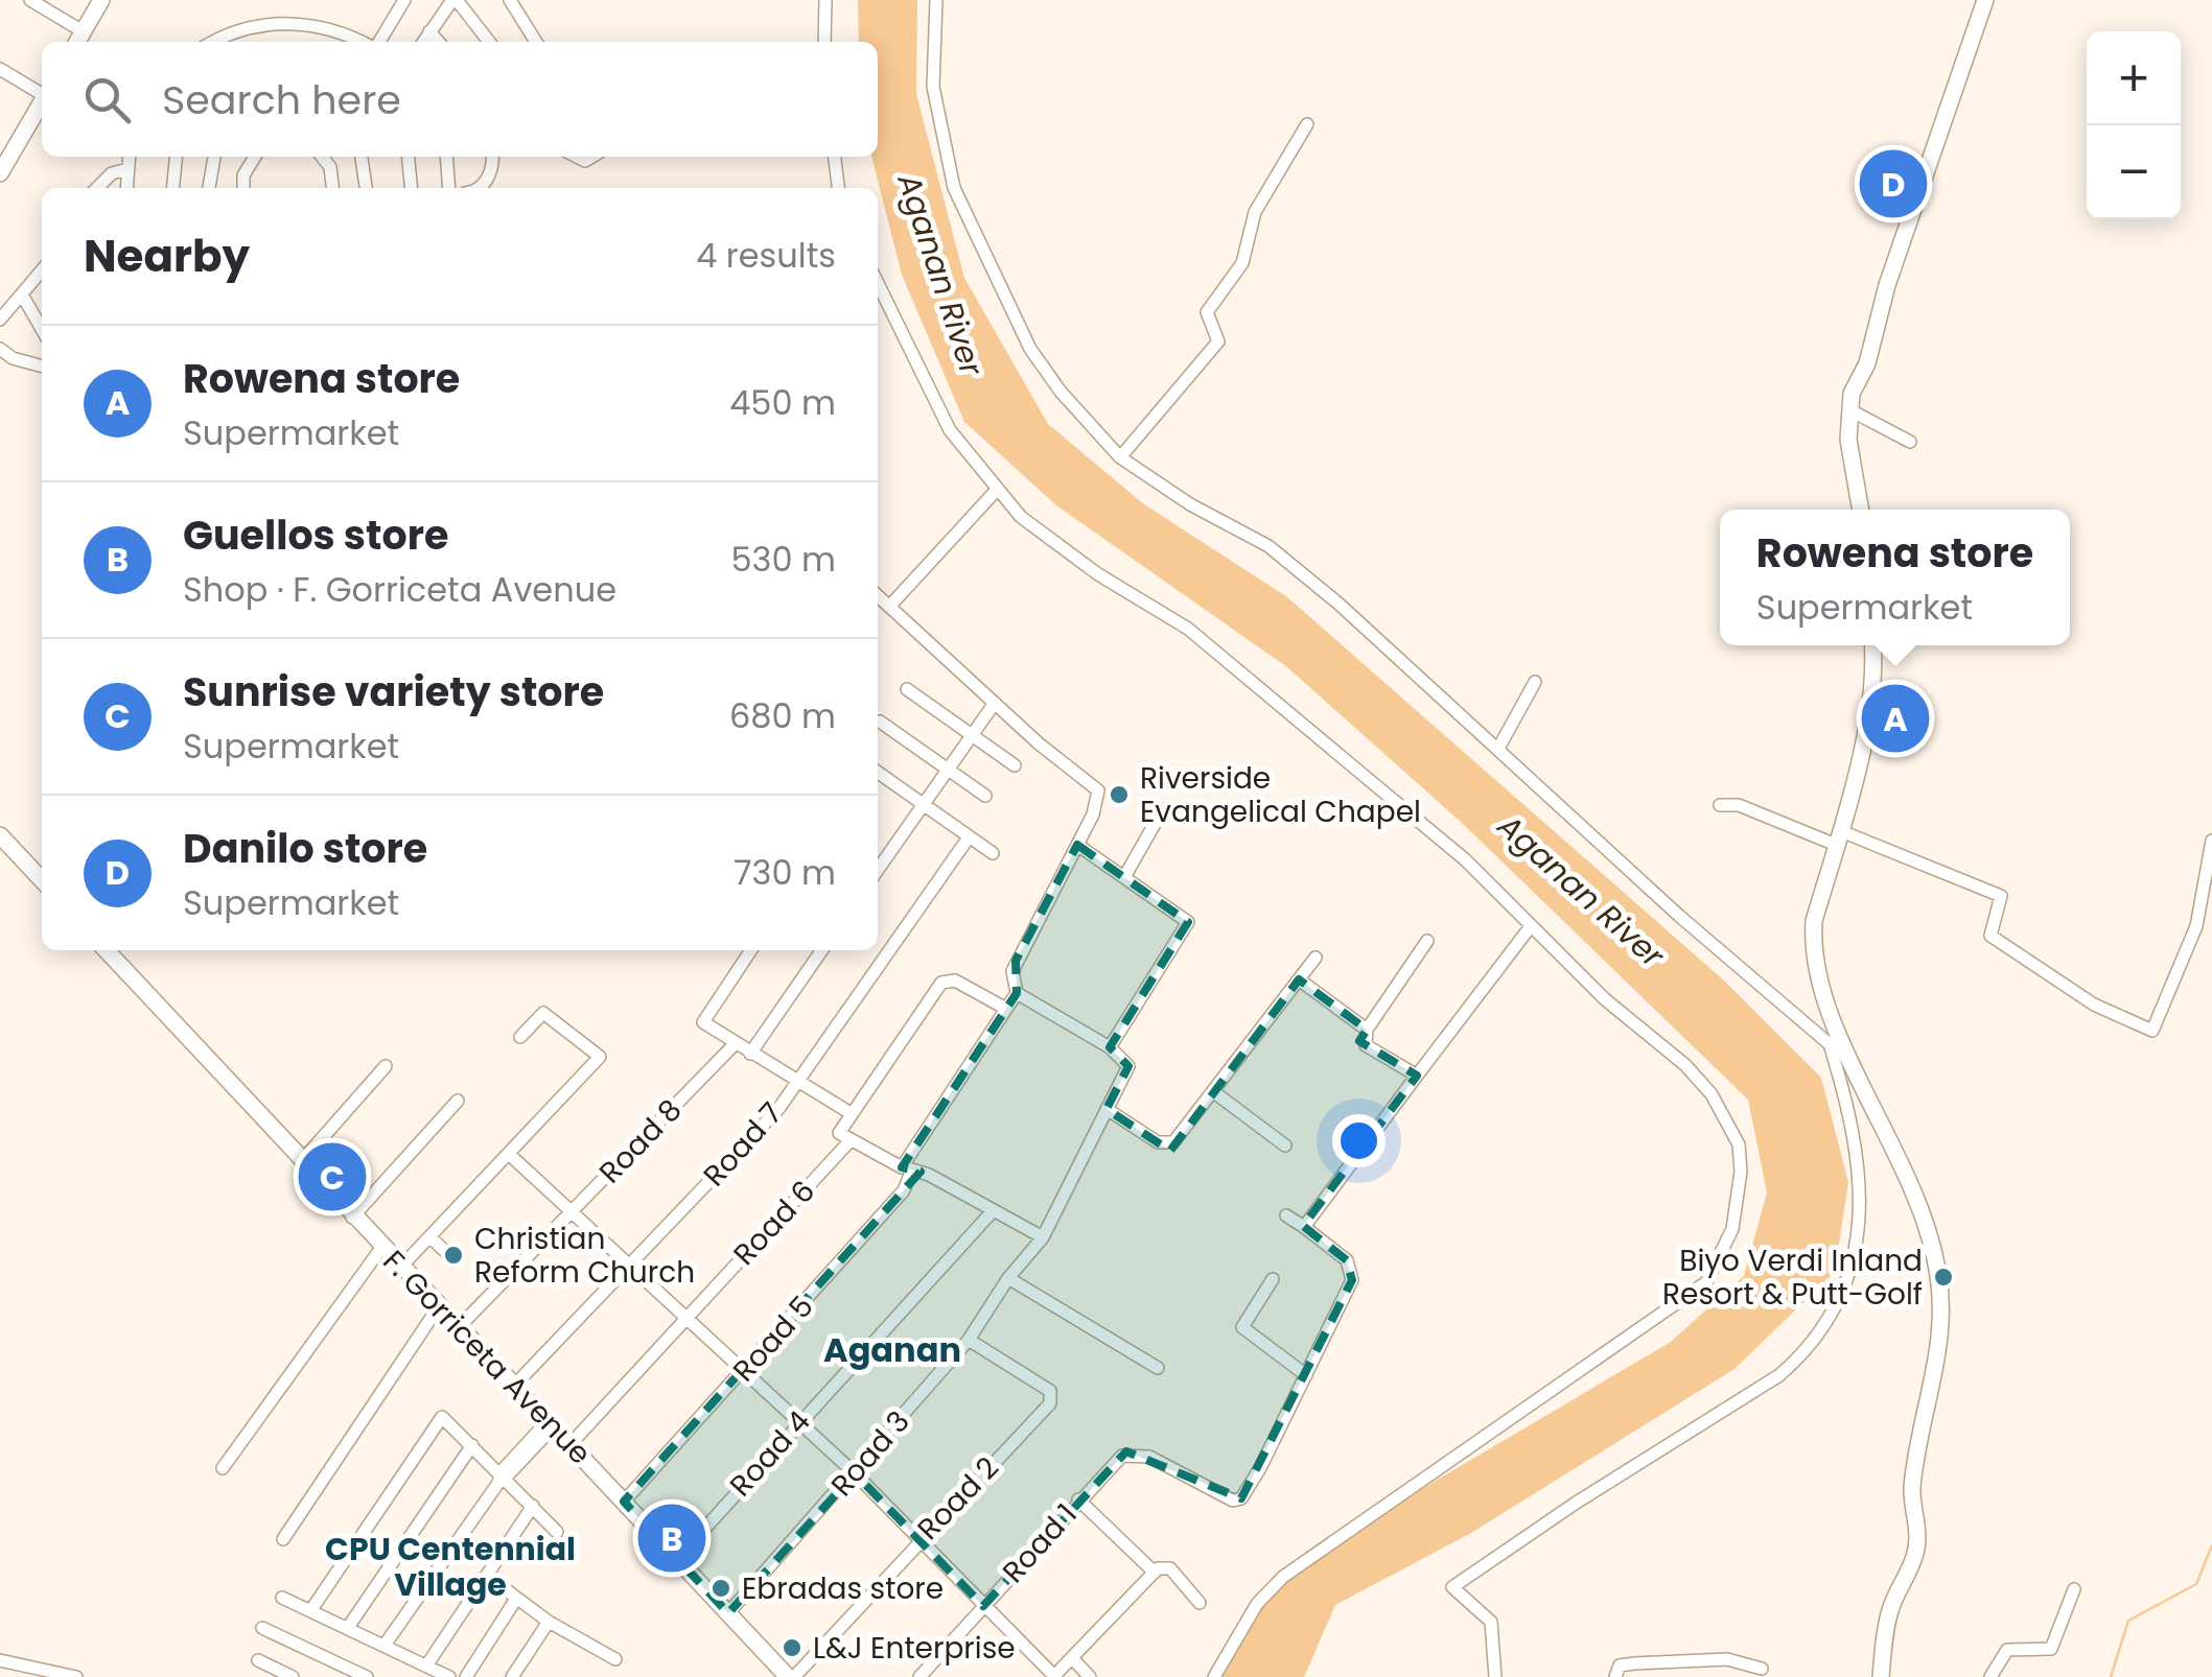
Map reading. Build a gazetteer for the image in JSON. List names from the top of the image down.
{
  "streets": {
    "street": [
      "Road 8",
      "Road 7",
      "Road 6",
      "Road 5",
      "F. Gorriceta Avenue",
      "Road 4",
      "Road 3",
      "Road 2",
      "Road 1"
    ]
  },
  "crossings": [
    ["Road 8", "F. Gorriceta Avenue"],
    ["Road 7", "F. Gorriceta Avenue"],
    ["Road 6", "F. Gorriceta Avenue"],
    ["Road 5", "F. Gorriceta Avenue"],
    ["F. Gorriceta Avenue", "Road 4"],
    ["F. Gorriceta Avenue", "Road 3"],
    ["F. Gorriceta Avenue", "Road 2"],
    ["Road 3", "Road 2"]
  ],
  "districts": ["Aganan", "CPU Centennial Village"],
  "water": ["Aganan River"],
  "places": [
    "Riverside Evangelical Chapel",
    "Christian Reform Church",
    "Biyo Verdi Inland Resort & Putt-Golf",
    "Ebradas store",
    "L&J Enterprise"
  ],
  "page": {
    "map_buttons": ["+", "−"],
    "search": "Search here",
    "pins": [
      "D",
      "A",
      "C",
      "B"
    ],
    "heading": ["Nearby", "4 results"],
    "list": [
      {
        "mark": "A",
        "name": "Rowena store",
        "note": "Supermarket",
        "value": "450 m"
      },
      {
        "mark": "B",
        "name": "Guellos store",
        "note": "Shop · F. Gorriceta Avenue",
        "value": "530 m"
      },
      {
        "mark": "C",
        "name": "Sunrise variety store",
        "note": "Supermarket",
        "value": "680 m"
      },
      {
        "mark": "D",
        "name": "Danilo store",
        "note": "Supermarket",
        "value": "730 m"
      }
    ],
    "popup": ["Rowena store", "Supermarket"]
  }
}
